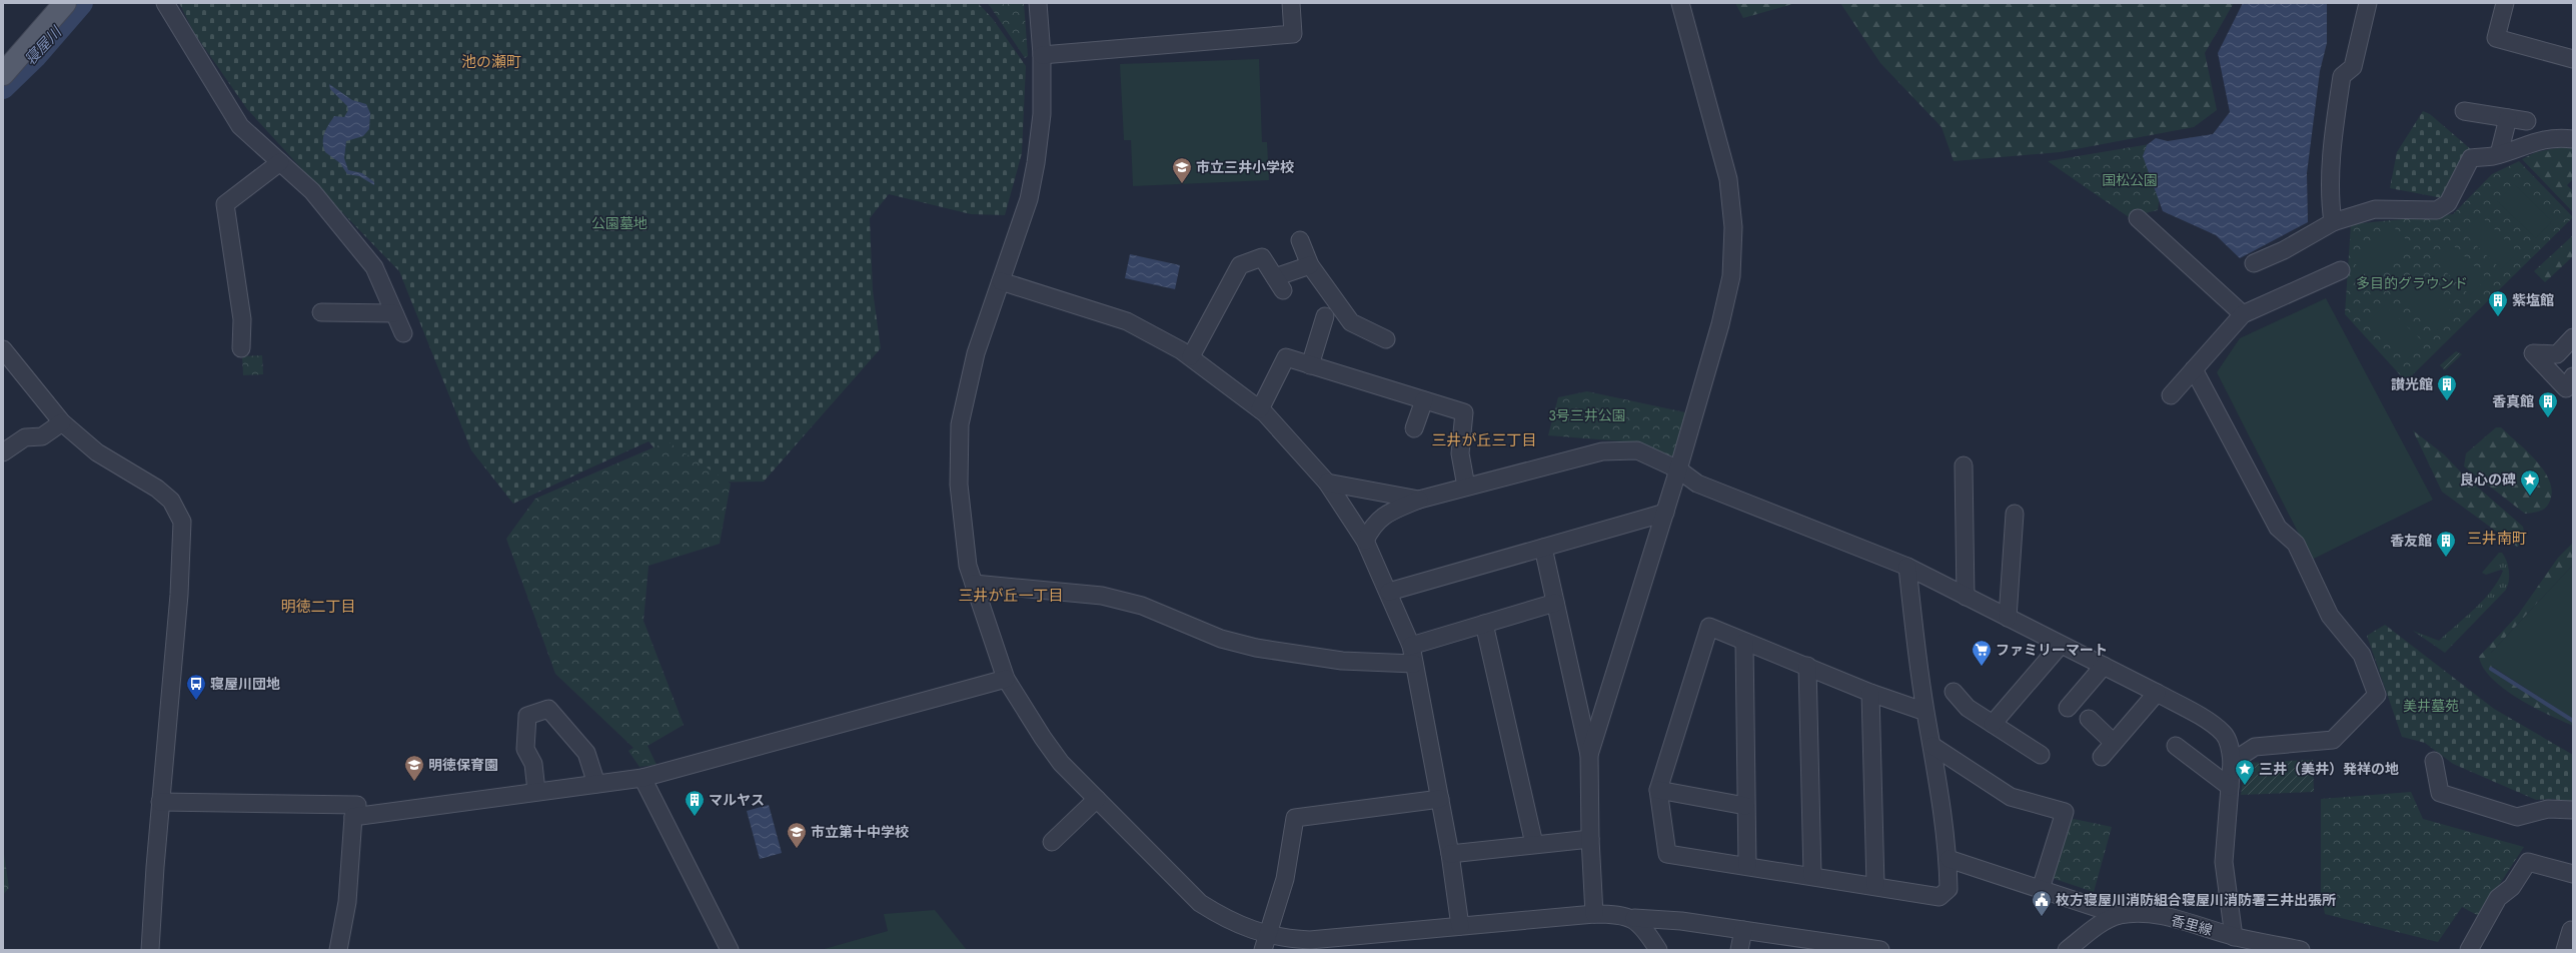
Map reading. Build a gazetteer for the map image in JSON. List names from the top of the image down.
{
  "streets": {
    "street": ["香里線"]
  },
  "districts": [
    "池の瀬町",
    "三井が丘三丁目",
    "三井南町",
    "三井が丘一丁目",
    "明徳二丁目"
  ],
  "water": ["寝屋川"],
  "parks": [
    "国松公園",
    "公園墓地",
    "多目的グラウンド",
    "3号三井公園",
    "美井墓苑"
  ],
  "places": {
    "school or university": ["市立三井小学校", "明徳保育園", "市立第十中学校"],
    "building": [
      "紫塩館",
      "讃光館",
      "香真館",
      "香友館",
      "マルヤス"
    ],
    "place": ["良心の碑", "三井（美井）発祥の地"],
    "supermarket": ["ファミリーマート"],
    "bus stop": ["寝屋川団地"],
    "public building": ["枚方寝屋川消防組合寝屋川消防署三井出張所"]
  }
}
